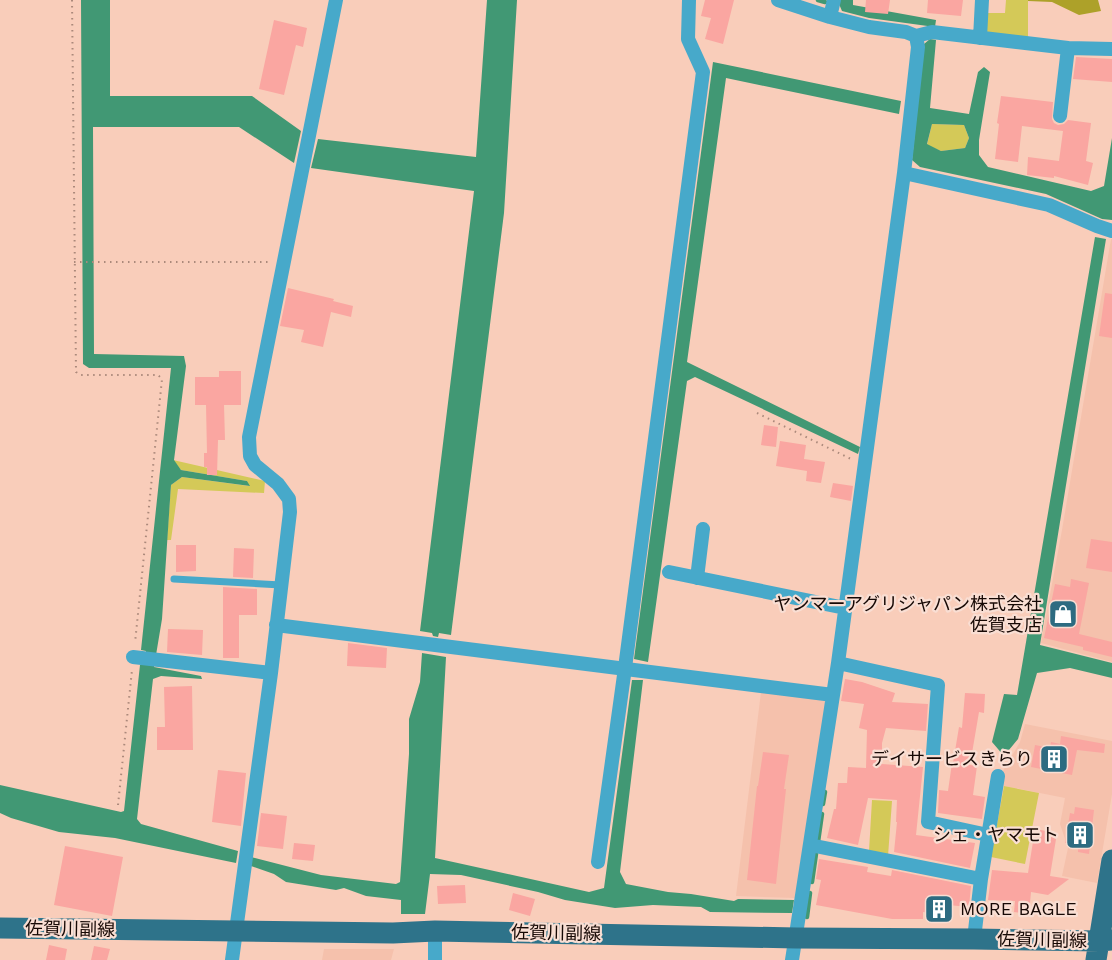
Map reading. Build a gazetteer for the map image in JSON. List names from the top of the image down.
{
  "streets": {
    "main road": ["佐賀川副線"]
  },
  "places": {
    "shop": ["ヤンマーアグリジャパン株式会社 佐賀支店"],
    "building": ["デイサービスきらり", "シェ・ヤマモト", "MORE BAGLE"]
  }
}
